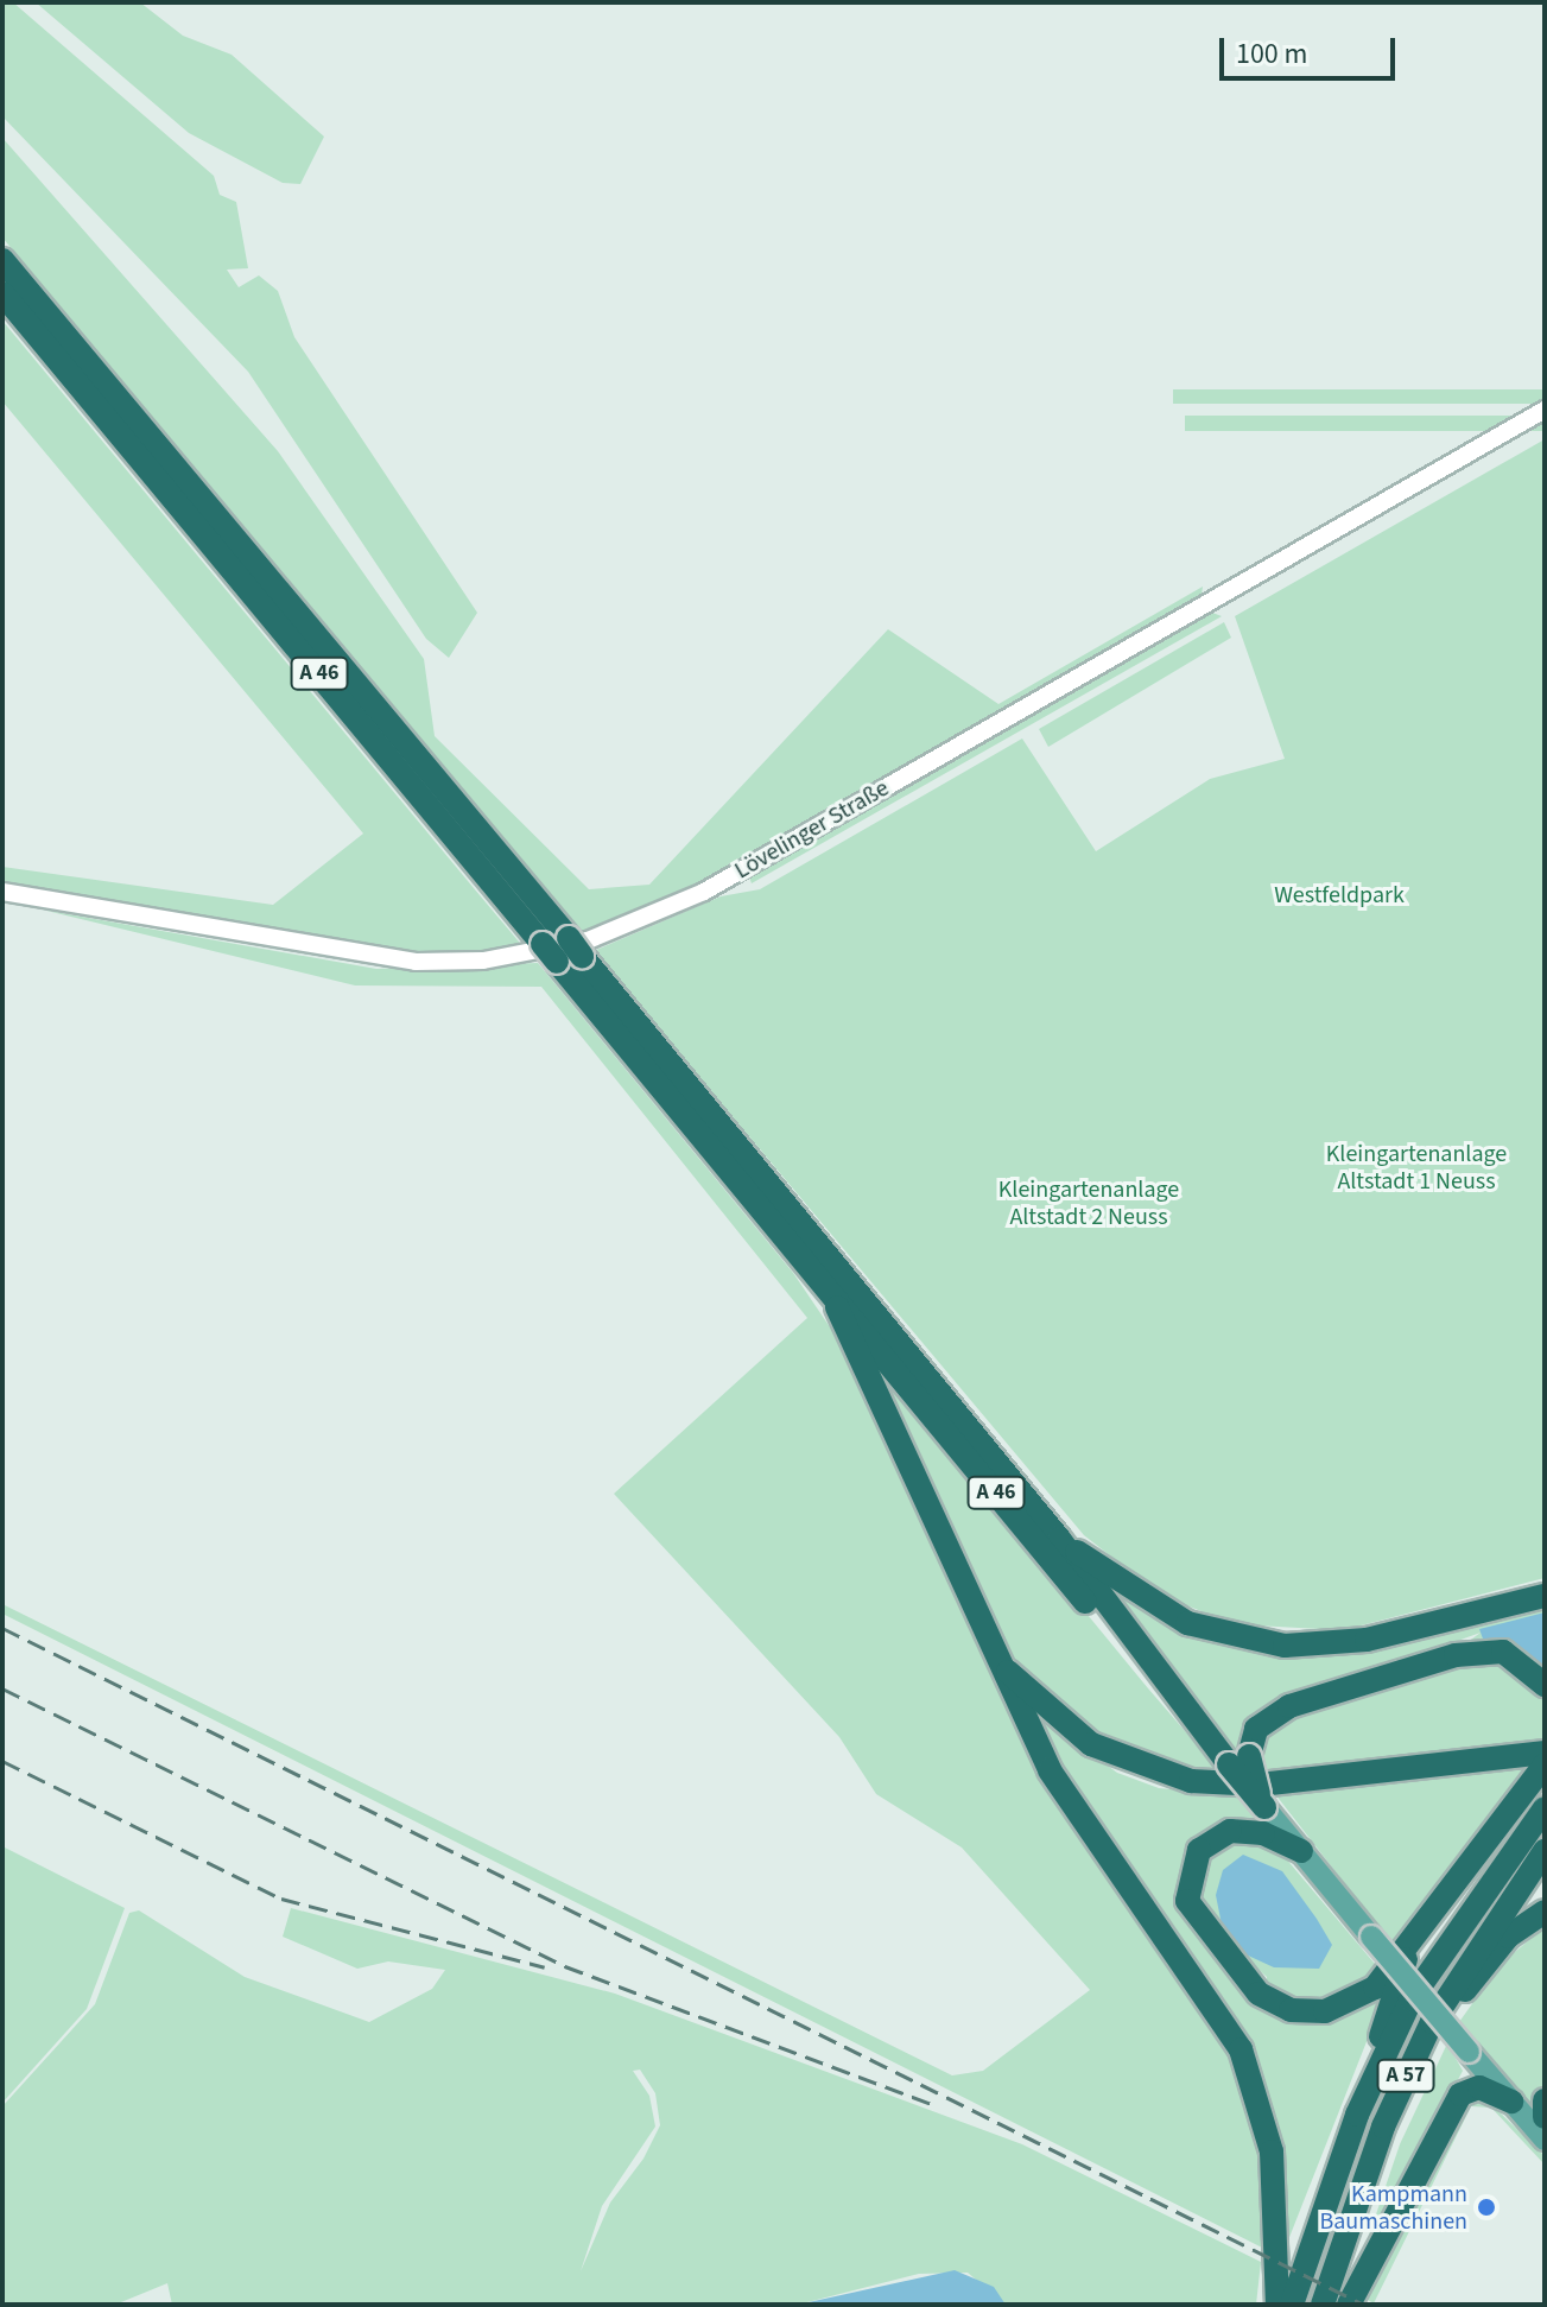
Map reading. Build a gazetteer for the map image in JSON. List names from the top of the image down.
{
  "streets": {
    "highway": ["A 46", "A 57"],
    "street": ["Lövelinger Straße"]
  },
  "parks": ["Westfeldpark", "Kleingartenanlage Altstadt 1 Neuss", "Kleingartenanlage Altstadt 2 Neuss"],
  "places": ["Kampmann Baumaschinen"],
  "scale_bar": "100 m"
}
